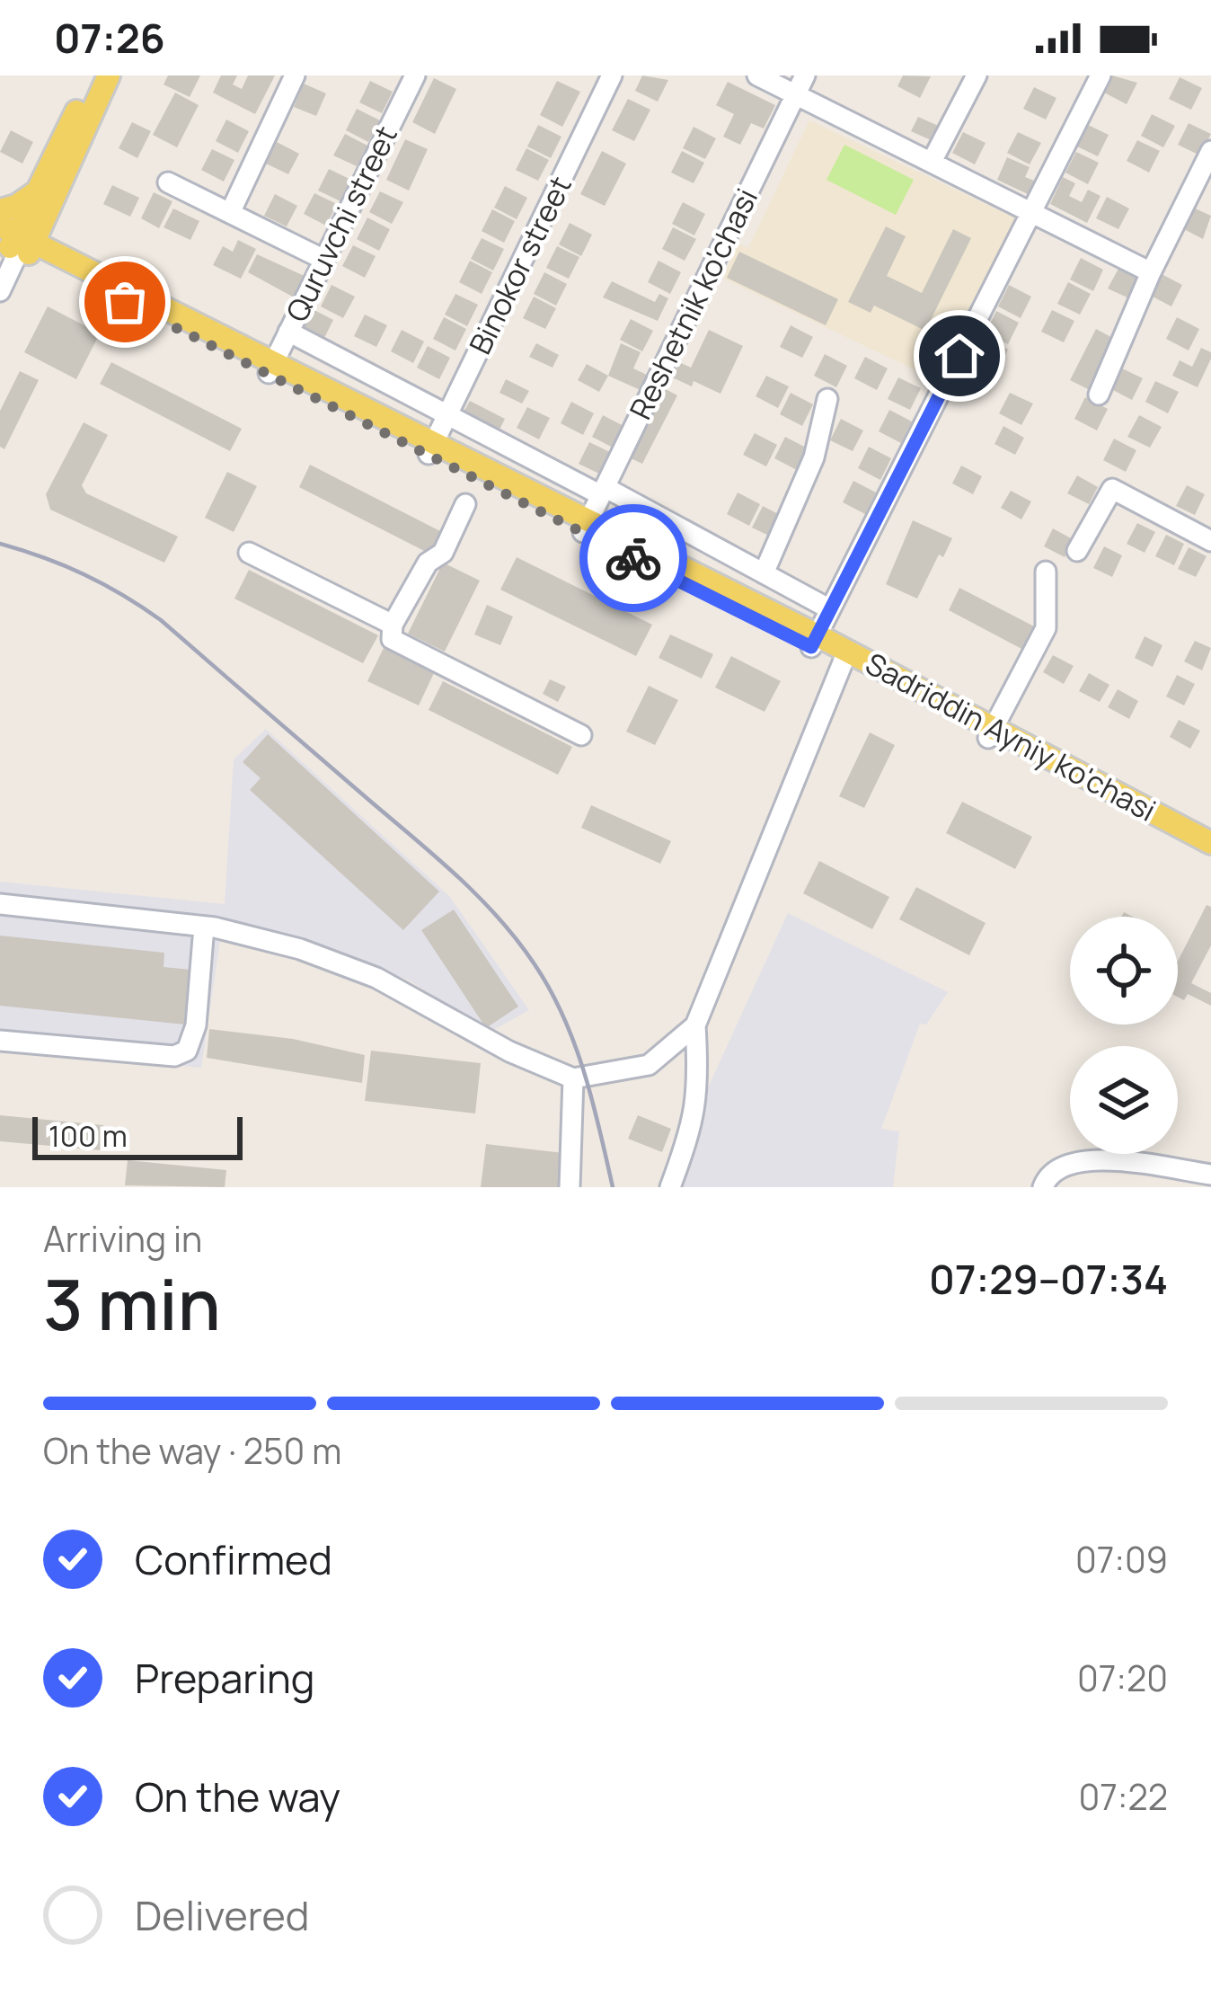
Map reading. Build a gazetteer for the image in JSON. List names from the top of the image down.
{
  "streets": {
    "main road": ["Sadriddin Ayniy ko'chasi"],
    "street": ["Quruvchi street", "Binokor street", "Reshetnik ko'chasi"]
  },
  "crossings": [
    ["Quruvchi street", "Sadriddin Ayniy ko'chasi"],
    ["Binokor street", "Sadriddin Ayniy ko'chasi"],
    ["Reshetnik ko'chasi", "Sadriddin Ayniy ko'chasi"]
  ],
  "scale_bar": "100 m",
  "page": {
    "status": "07:26",
    "scale": "100 m",
    "heading": ["3 min", "Arriving in", "07:29–07:34"],
    "bar": "On the way · 250 m",
    "list": [
      ["Confirmed", "07:09"],
      ["Preparing", "07:20"],
      ["On the way", "07:22"],
      "Delivered"
    ]
  }
}
